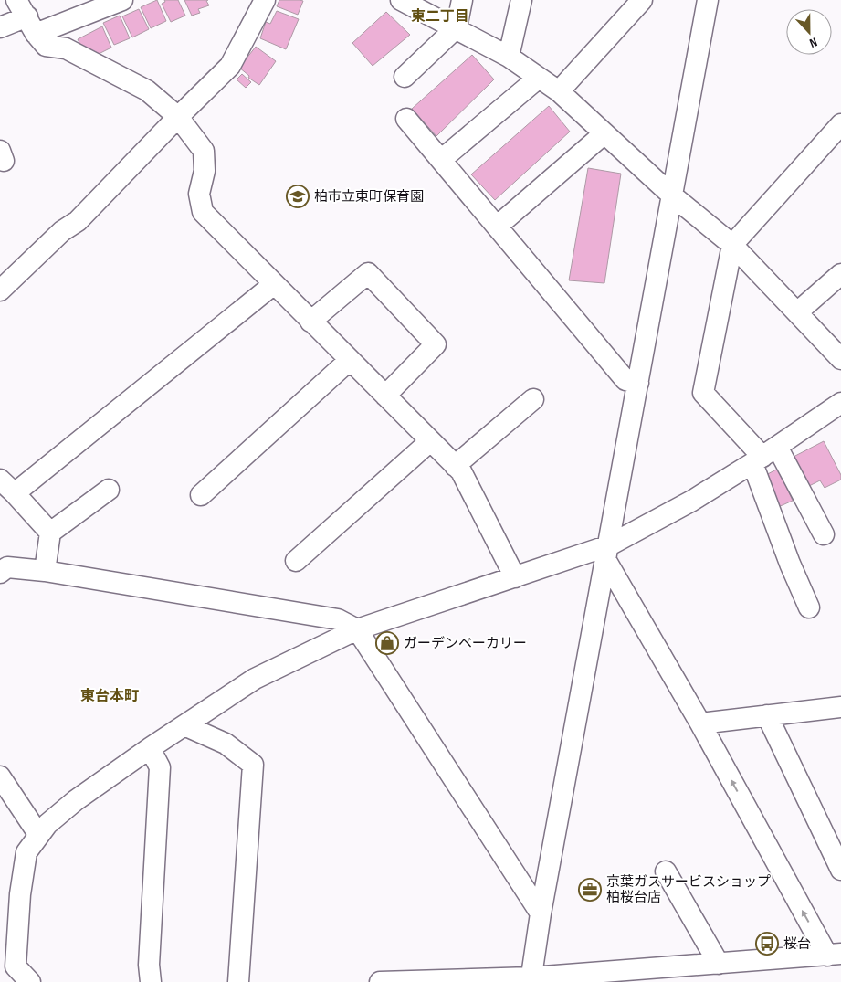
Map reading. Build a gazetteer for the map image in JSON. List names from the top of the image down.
{
  "districts": ["東二丁目", "東台本町"],
  "places": {
    "school or university": ["柏市立東町保育園"],
    "shop": ["ガーデンベーカリー"],
    "office": ["京葉ガスサービスショップ 柏桜台店"],
    "bus stop": ["桜台"]
  },
  "north": "bottom"
}
